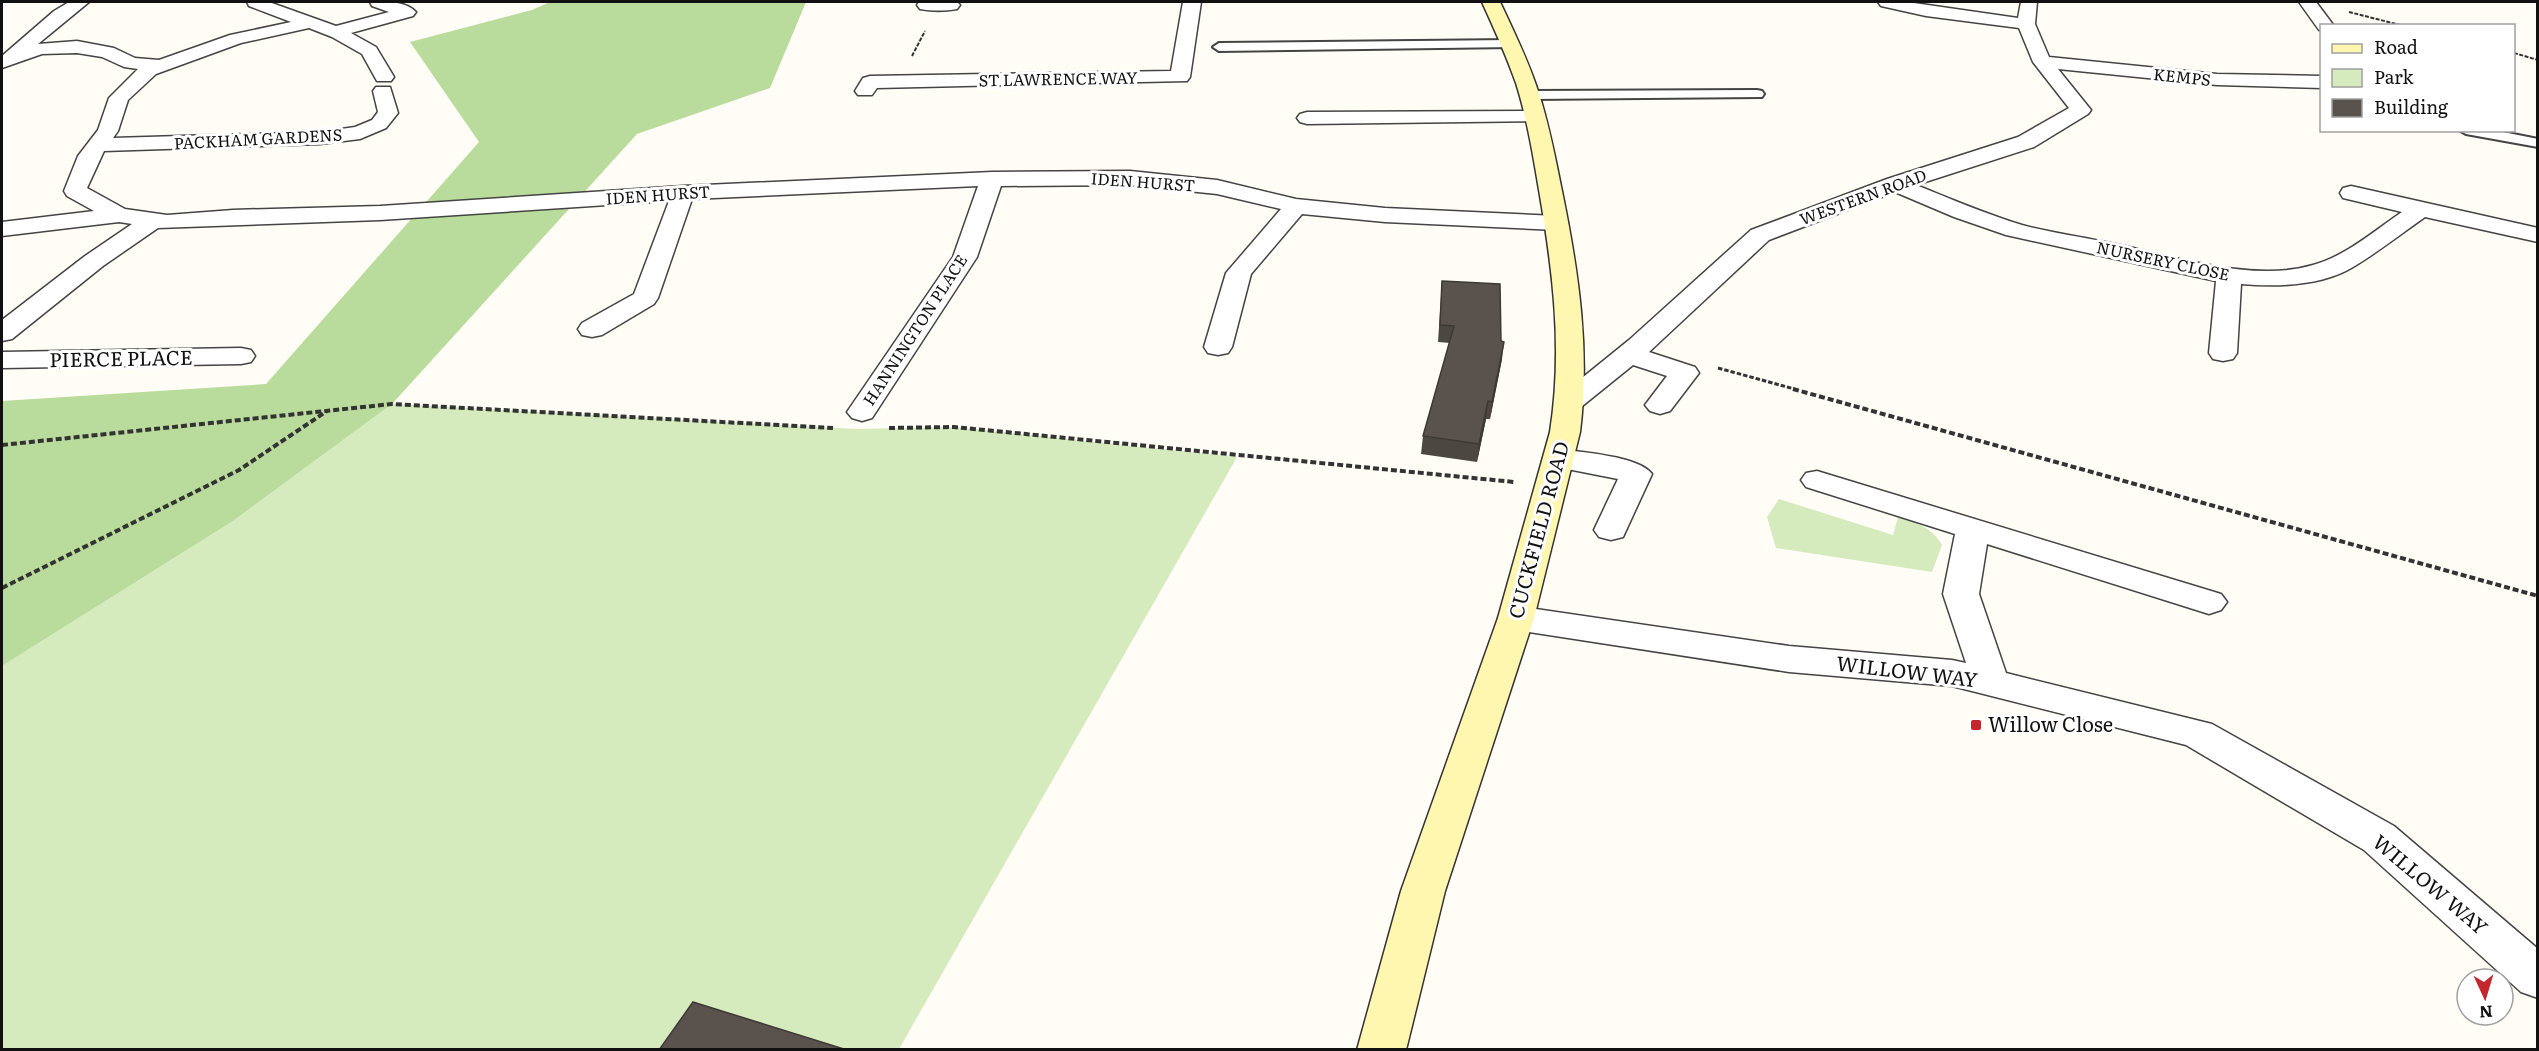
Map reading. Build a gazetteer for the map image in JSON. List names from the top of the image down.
{
  "streets": {
    "street": [
      "KEMPS",
      "ST LAWRENCE WAY",
      "PACKHAM GARDENS",
      "IDEN HURST",
      "WESTERN ROAD",
      "NURSERY CLOSE",
      "HANNINGTON PLACE",
      "PIERCE PLACE",
      "CUCKFIELD ROAD",
      "WILLOW WAY"
    ]
  },
  "crossings": [
    ["KEMPS", "WESTERN ROAD"],
    ["PACKHAM GARDENS", "IDEN HURST"],
    ["IDEN HURST", "HANNINGTON PLACE"],
    ["IDEN HURST", "CUCKFIELD ROAD"],
    ["WESTERN ROAD", "NURSERY CLOSE"],
    ["WESTERN ROAD", "CUCKFIELD ROAD"],
    ["CUCKFIELD ROAD", "WILLOW WAY"]
  ],
  "places": {
    "transit": ["Willow Close"]
  },
  "legend": ["Road", "Park", "Building"],
  "north": "bottom"
}
